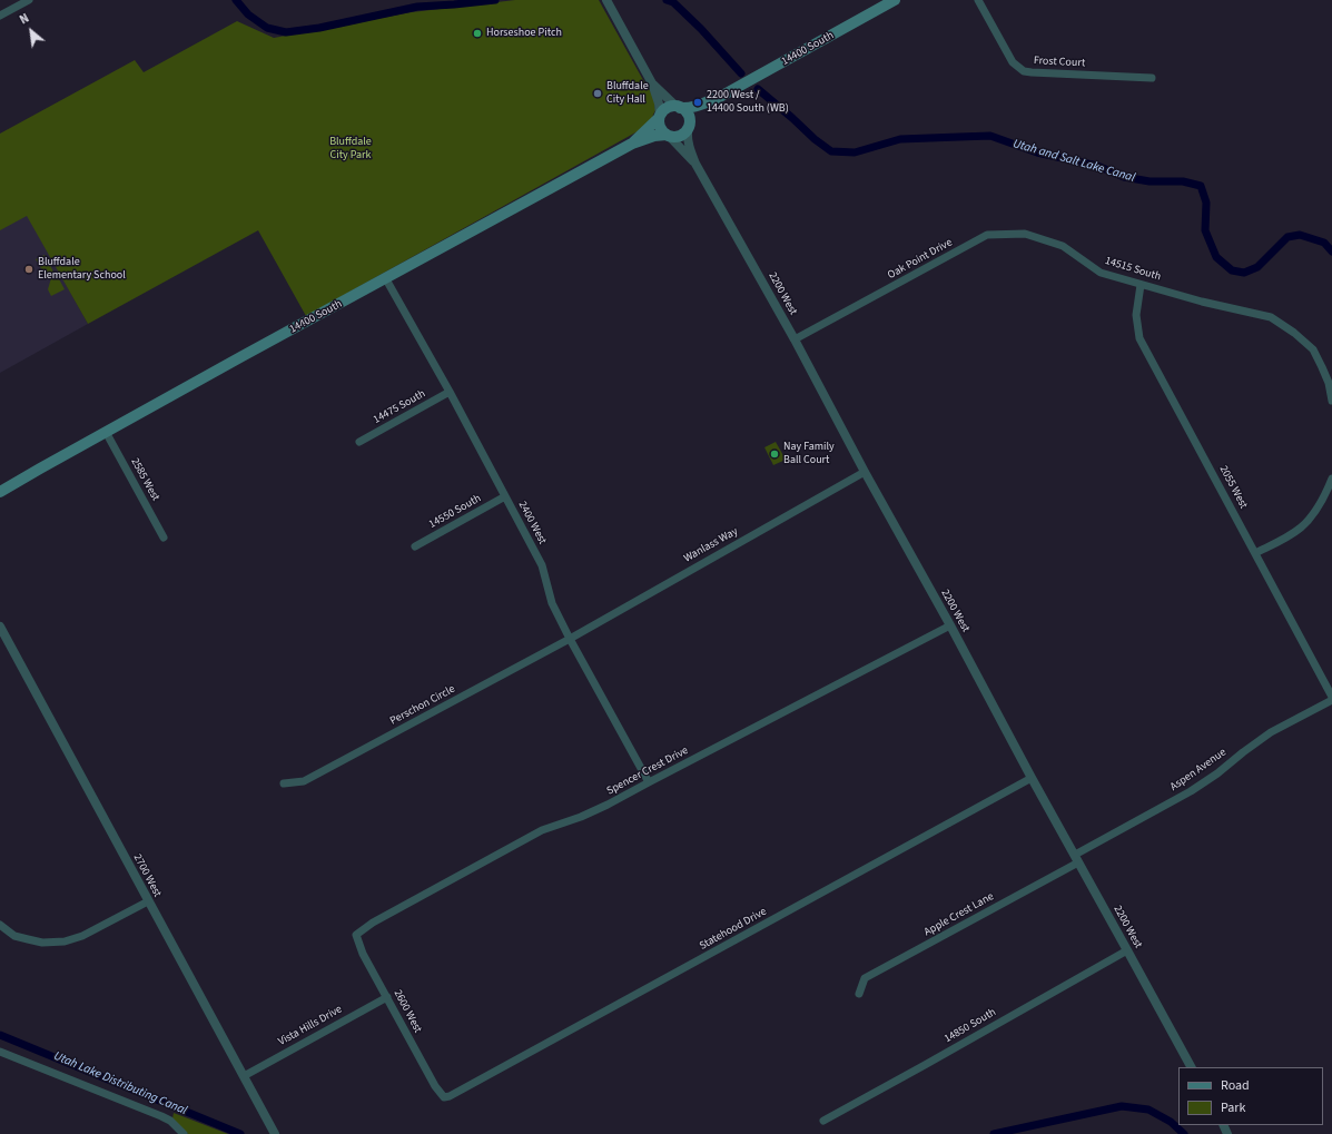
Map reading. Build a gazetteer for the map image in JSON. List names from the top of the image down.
{
  "streets": {
    "main road": ["14400 South"],
    "street": [
      "Frost Court",
      "Oak Point Drive",
      "14515 South",
      "2200 West",
      "14475 South",
      "2585 West",
      "2055 West",
      "14550 South",
      "2400 West",
      "Wanlass Way",
      "Perschon Circle",
      "Aspen Avenue",
      "Spencer Crest Drive",
      "2700 West",
      "Apple Crest Lane",
      "Statehood Drive",
      "2600 West",
      "Vista Hills Drive",
      "14850 South"
    ]
  },
  "crossings": [
    ["14400 South", "2200 West"],
    ["14400 South", "2585 West"],
    ["14400 South", "2400 West"],
    ["Oak Point Drive", "14515 South"],
    ["Oak Point Drive", "2200 West"],
    ["14515 South", "2055 West"],
    ["2200 West", "Wanlass Way"],
    ["2200 West", "Aspen Avenue"],
    ["2200 West", "Spencer Crest Drive"],
    ["2200 West", "Apple Crest Lane"],
    ["2200 West", "Statehood Drive"],
    ["2200 West", "14850 South"],
    ["14475 South", "2400 West"],
    ["14550 South", "2400 West"],
    ["2400 West", "Wanlass Way"],
    ["2400 West", "Perschon Circle"],
    ["2400 West", "Spencer Crest Drive"],
    ["Wanlass Way", "Perschon Circle"],
    ["Aspen Avenue", "Apple Crest Lane"],
    ["Spencer Crest Drive", "2600 West"],
    ["2700 West", "Vista Hills Drive"],
    ["Statehood Drive", "2600 West"],
    ["2600 West", "Vista Hills Drive"]
  ],
  "water": ["Utah and Salt Lake Canal", "Utah Lake Distributing Canal"],
  "parks": ["Bluffdale City Park"],
  "places": [
    "Horseshoe Pitch",
    "Bluffdale City Hall",
    "2200 West / 14400 South (WB)",
    "Bluffdale Elementary School",
    "Nay Family Ball Court"
  ],
  "legend": ["Road", "Park"],
  "north": "top left"
}
